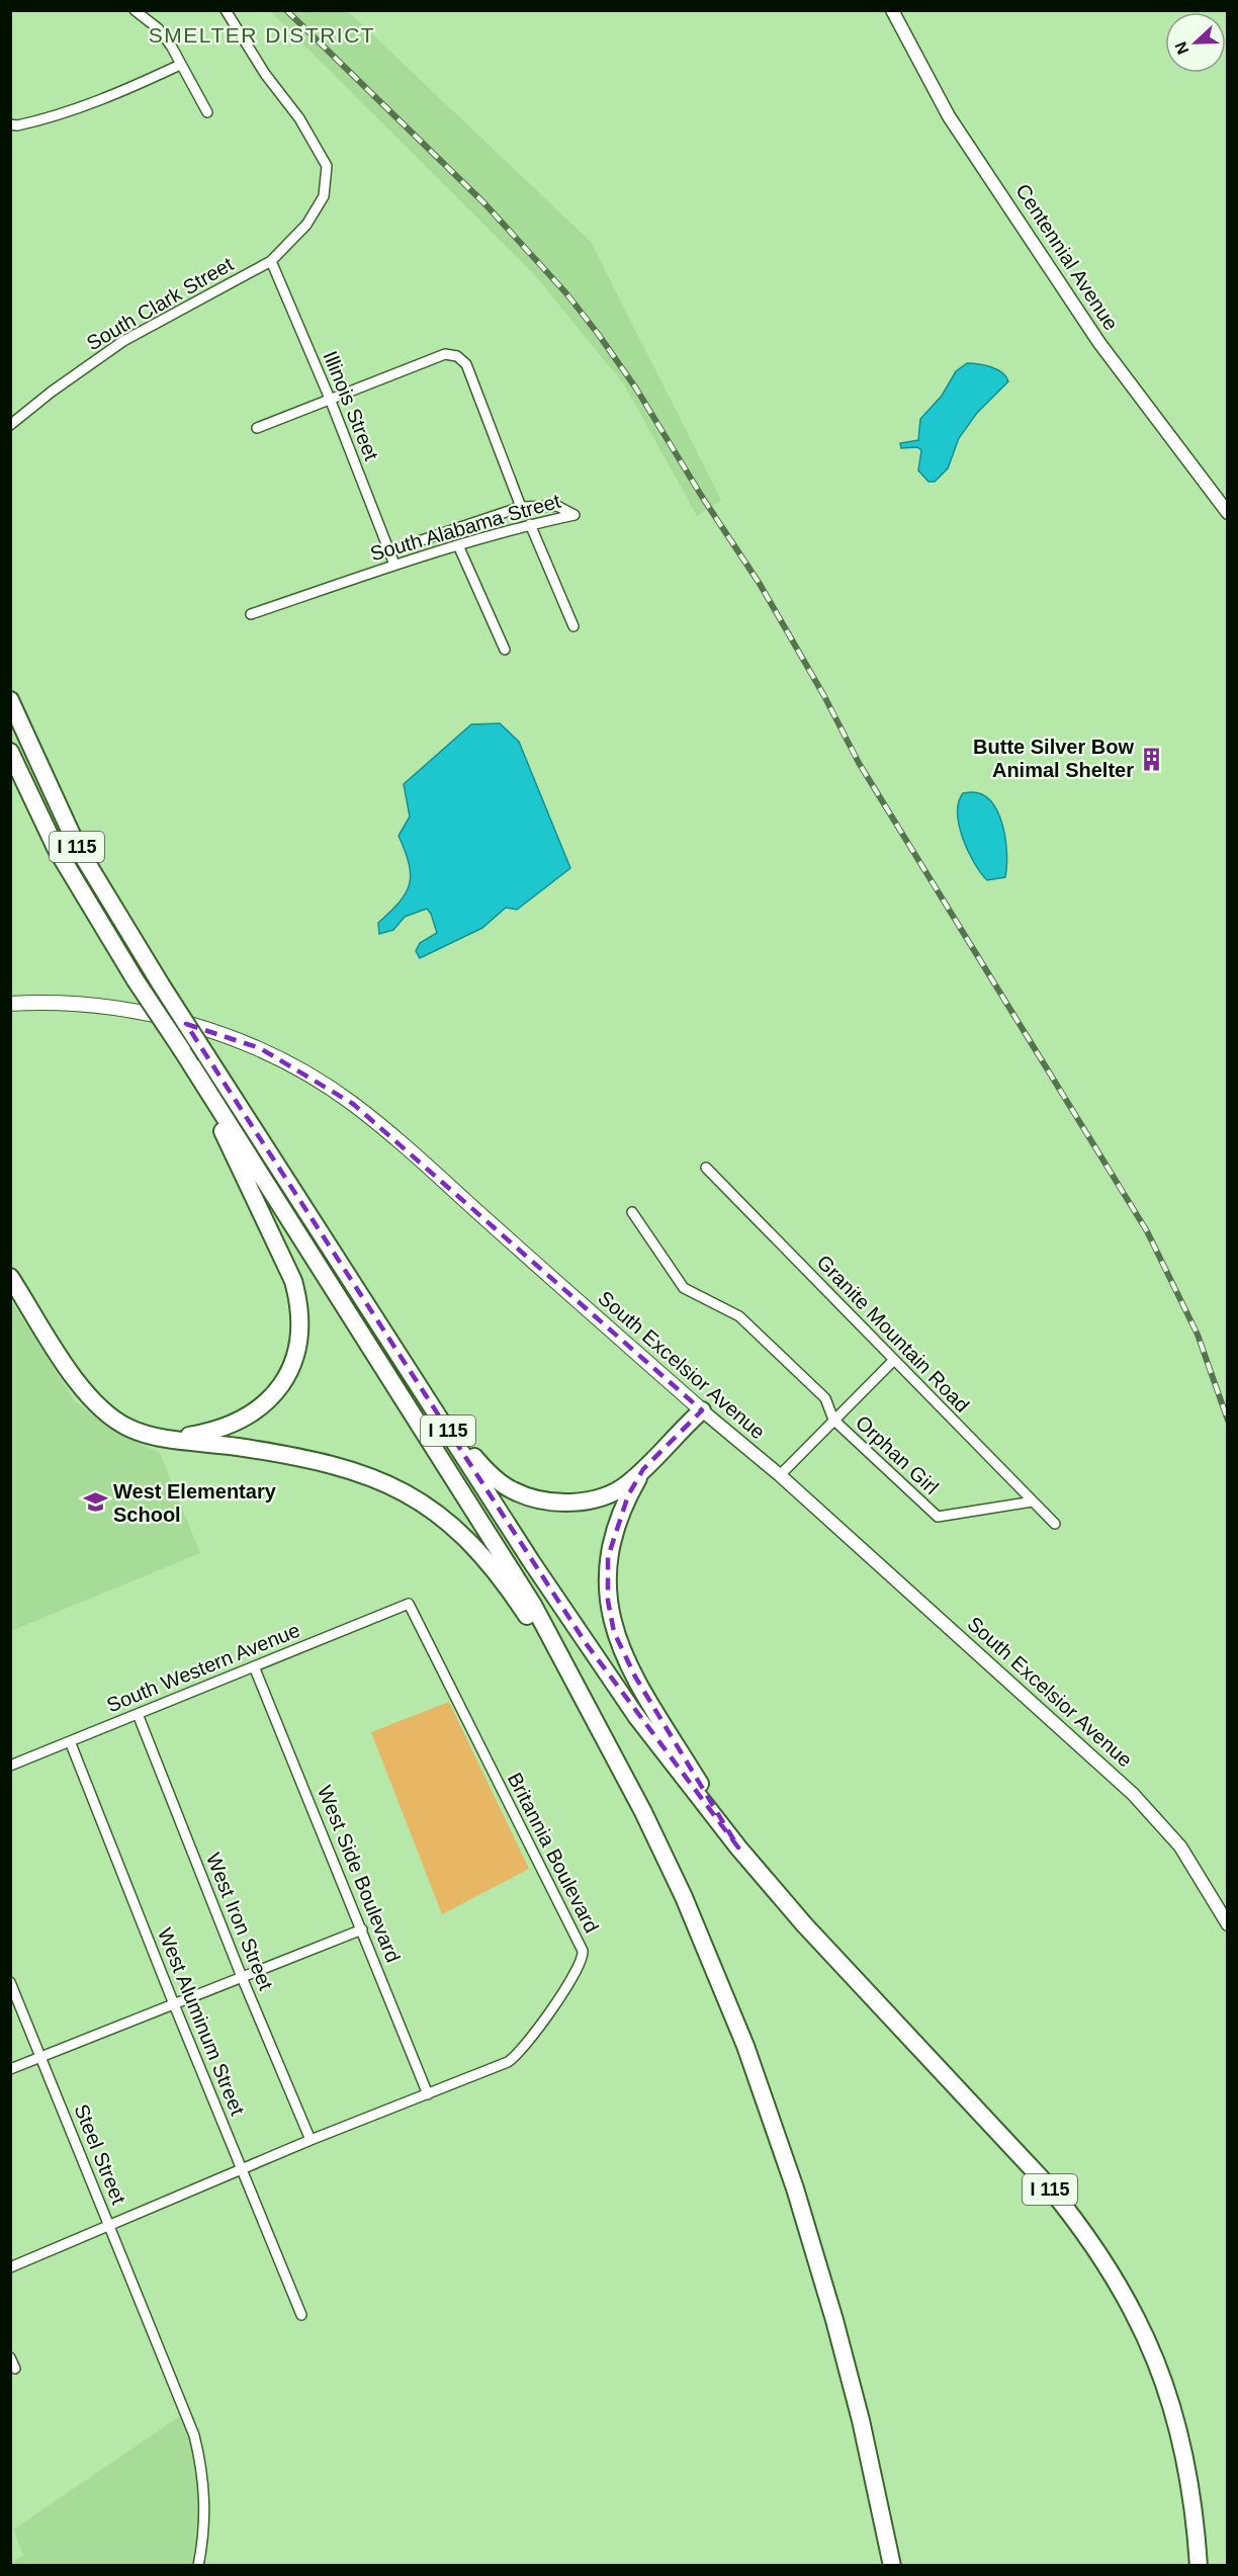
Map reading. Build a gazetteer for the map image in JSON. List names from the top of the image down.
{
  "streets": {
    "highway": ["I 115"],
    "main road": ["South Excelsior Avenue"],
    "street": [
      "Centennial Avenue",
      "South Clark Street",
      "Illinois Street",
      "South Alabama Street",
      "Granite Mountain Road",
      "Orphan Girl",
      "South Western Avenue",
      "Britannia Boulevard",
      "West Side Boulevard",
      "West Iron Street",
      "West Aluminum Street",
      "Steel Street"
    ]
  },
  "crossings": [
    ["South Clark Street", "Illinois Street"],
    ["Illinois Street", "South Alabama Street"],
    ["Granite Mountain Road", "Orphan Girl"],
    ["South Western Avenue", "Britannia Boulevard"],
    ["South Western Avenue", "West Side Boulevard"],
    ["South Western Avenue", "West Iron Street"],
    ["South Western Avenue", "West Aluminum Street"],
    ["Britannia Boulevard", "West Side Boulevard"]
  ],
  "districts": ["SMELTER DISTRICT"],
  "places": {
    "building": ["Butte Silver Bow Animal Shelter"],
    "school or university": ["West Elementary School"]
  },
  "north": "left"
}
